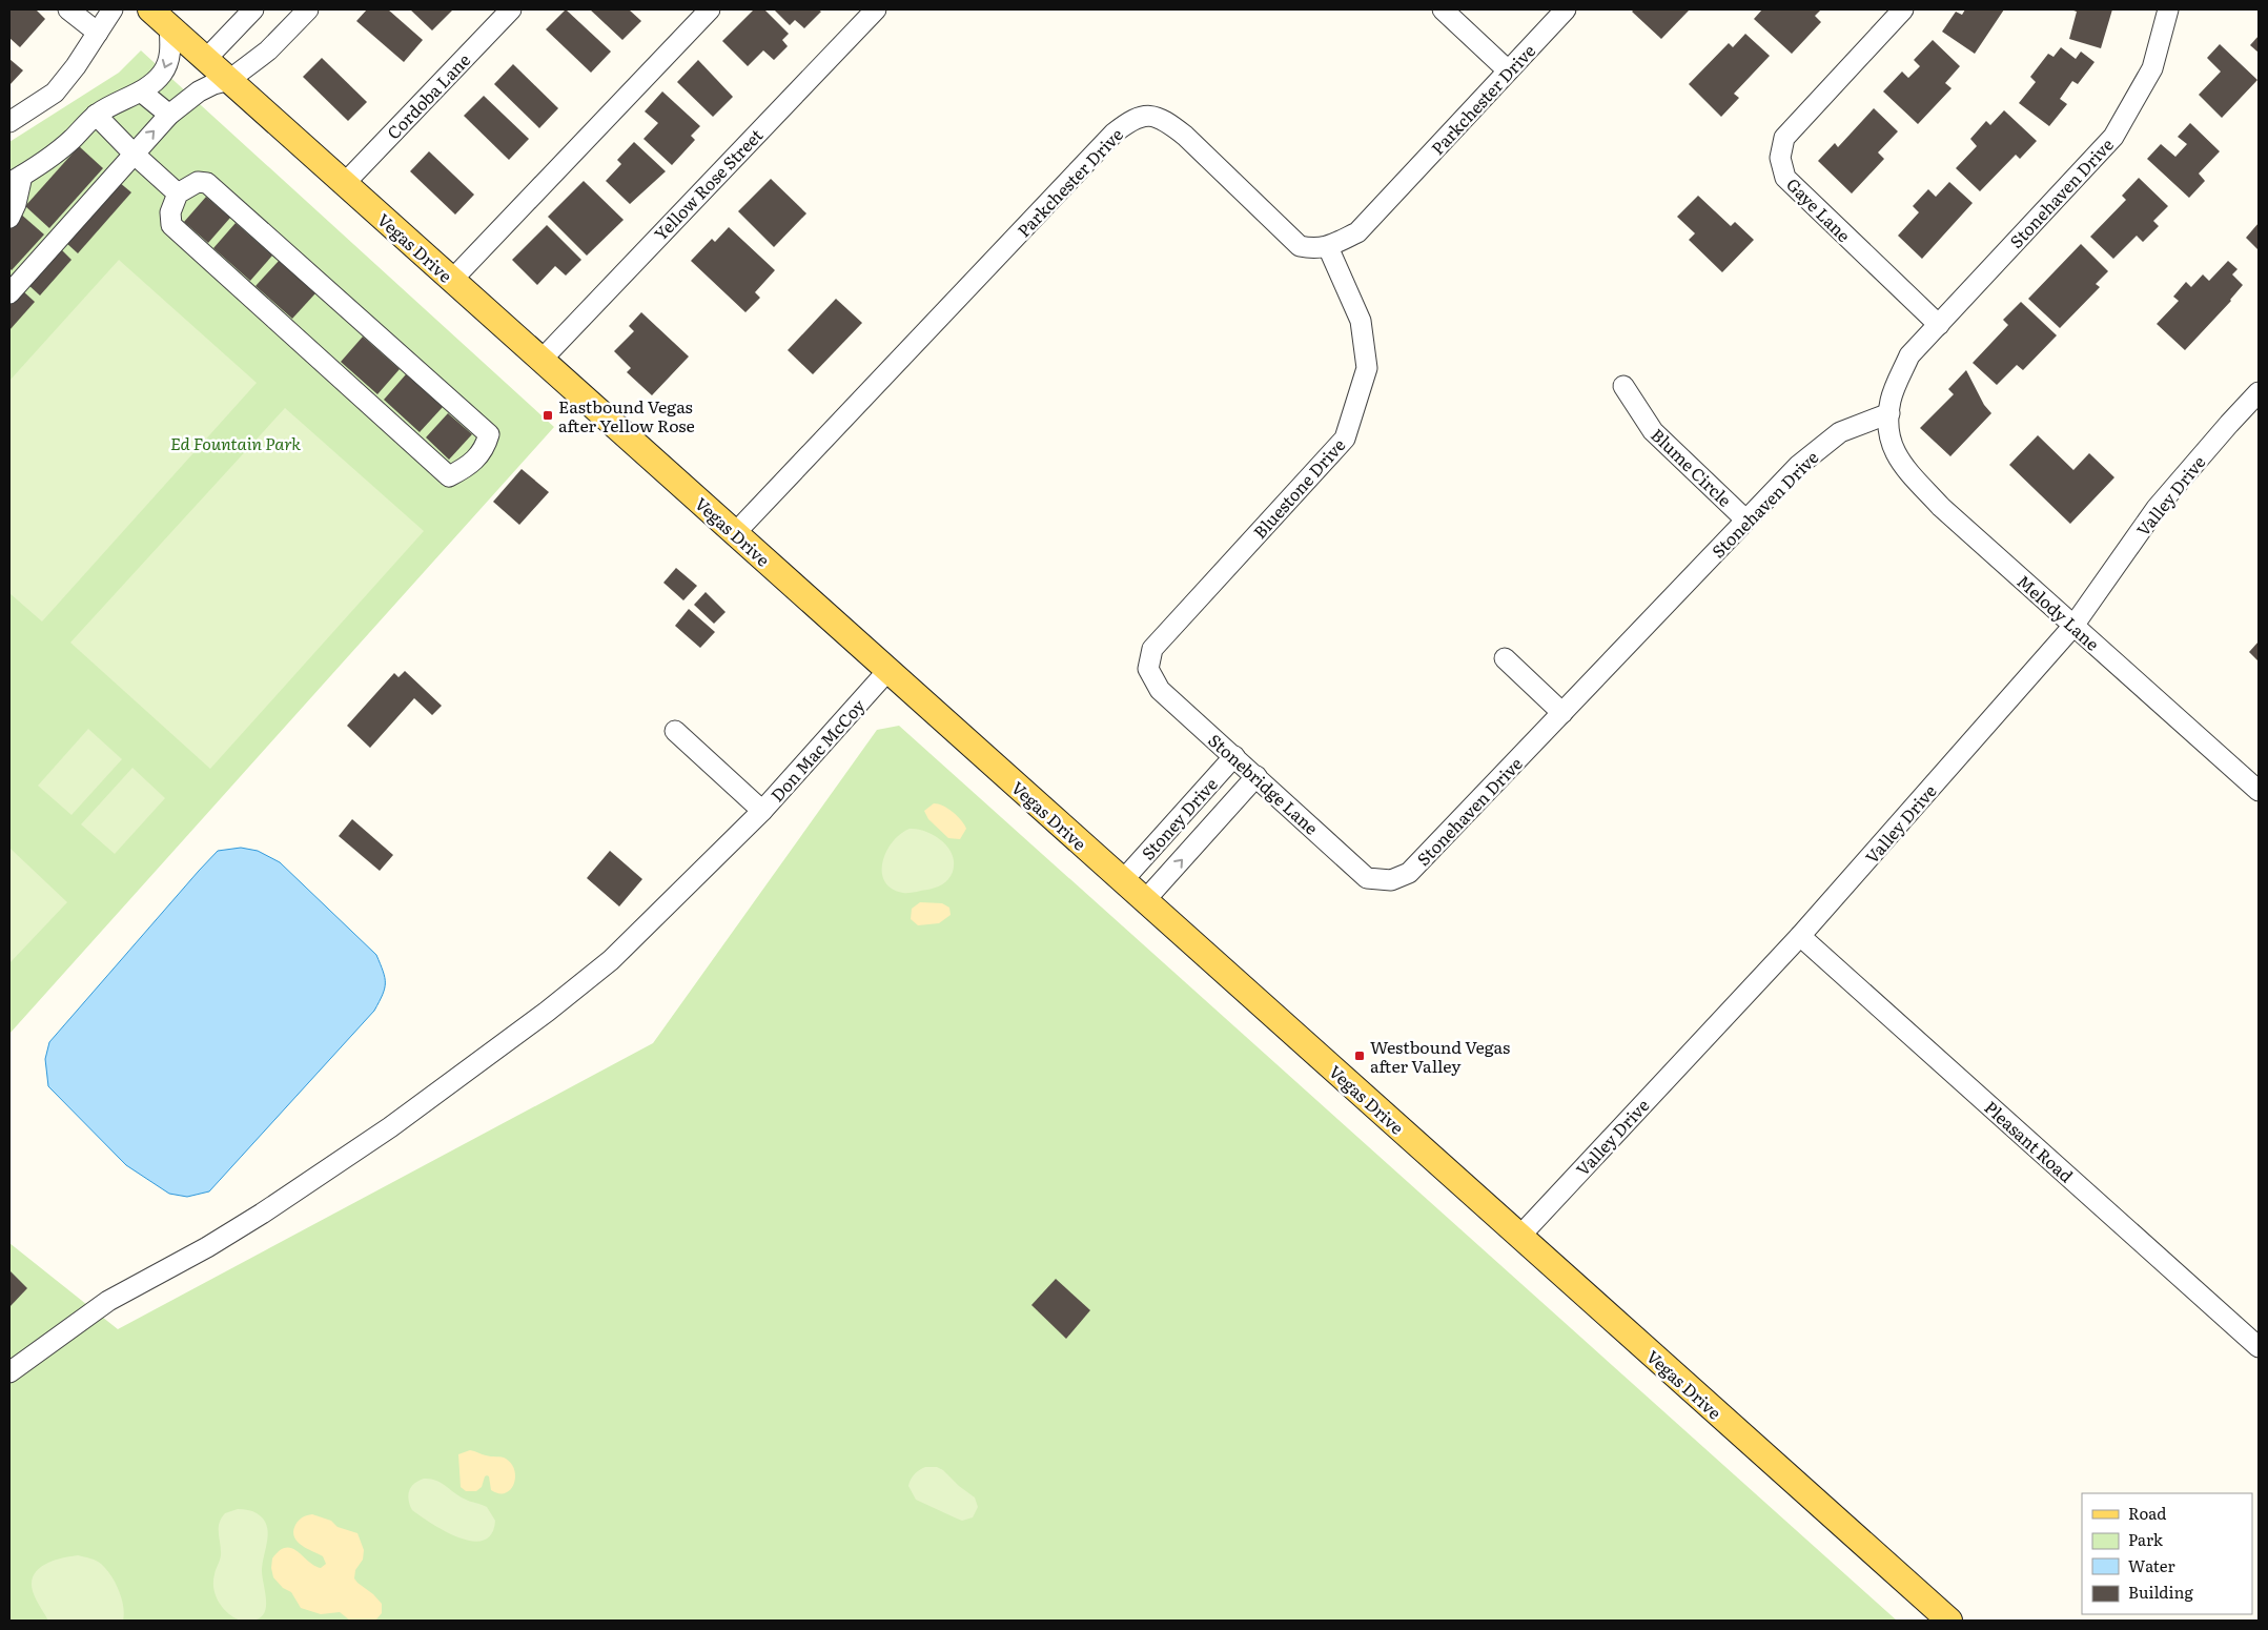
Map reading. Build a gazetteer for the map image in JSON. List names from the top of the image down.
{
  "streets": {
    "main road": ["Vegas Drive"],
    "street": [
      "Cordoba Lane",
      "Parkchester Drive",
      "Yellow Rose Street",
      "Stonehaven Drive",
      "Gaye Lane",
      "Blume Circle",
      "Bluestone Drive",
      "Valley Drive",
      "Melody Lane",
      "Don Mac McCoy",
      "Stonebridge Lane",
      "Stoney Drive",
      "Pleasant Road"
    ]
  },
  "crossings": [
    ["Cordoba Lane", "Vegas Drive"],
    ["Parkchester Drive", "Vegas Drive"],
    ["Parkchester Drive", "Bluestone Drive"],
    ["Yellow Rose Street", "Vegas Drive"],
    ["Stonehaven Drive", "Gaye Lane"],
    ["Stonehaven Drive", "Blume Circle"],
    ["Stonehaven Drive", "Melody Lane"],
    ["Stonehaven Drive", "Stonebridge Lane"],
    ["Vegas Drive", "Valley Drive"],
    ["Vegas Drive", "Don Mac McCoy"],
    ["Vegas Drive", "Stoney Drive"],
    ["Bluestone Drive", "Stonebridge Lane"],
    ["Valley Drive", "Melody Lane"],
    ["Valley Drive", "Pleasant Road"],
    ["Stonebridge Lane", "Stoney Drive"]
  ],
  "parks": ["Ed Fountain Park"],
  "places": {
    "transit": ["Eastbound Vegas after Yellow Rose", "Westbound Vegas after Valley"]
  },
  "legend": [
    "Road",
    "Park",
    "Water",
    "Building"
  ]
}
